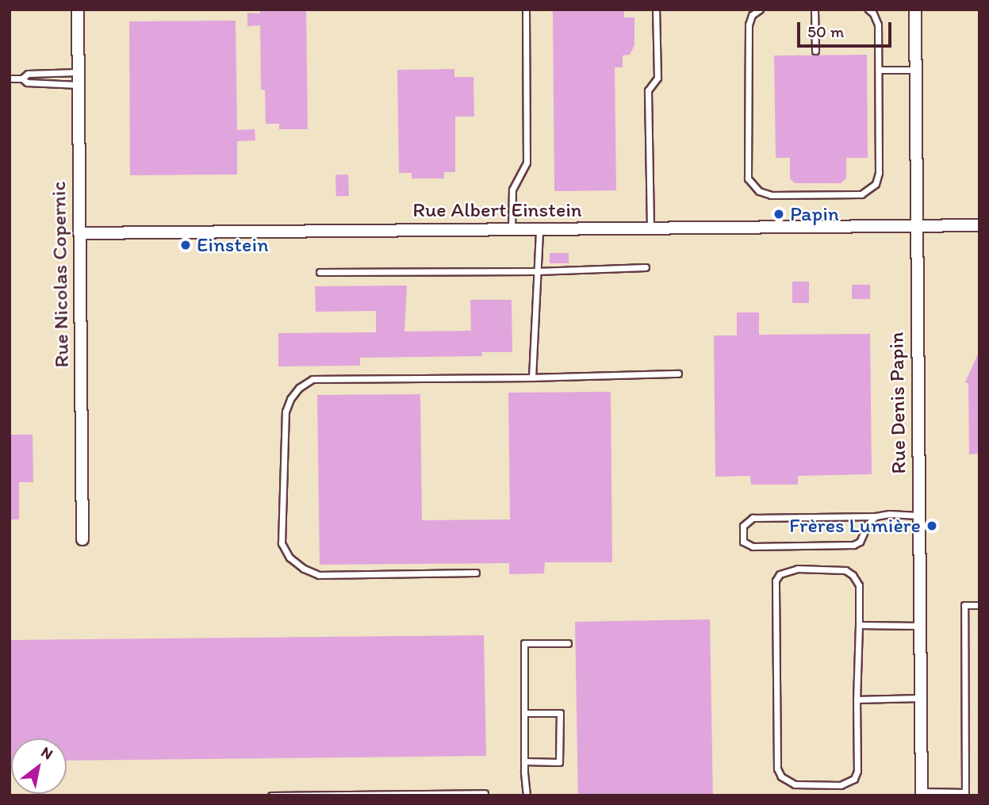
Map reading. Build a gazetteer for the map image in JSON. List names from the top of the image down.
{
  "streets": {
    "street": ["Rue Albert Einstein", "Rue Nicolas Copernic", "Rue Denis Papin"]
  },
  "crossings": [
    ["Rue Albert Einstein", "Rue Nicolas Copernic"],
    ["Rue Albert Einstein", "Rue Denis Papin"]
  ],
  "places": ["Papin", "Einstein", "Frères Lumière"],
  "scale_bar": "50 m",
  "north": "top right"
}
